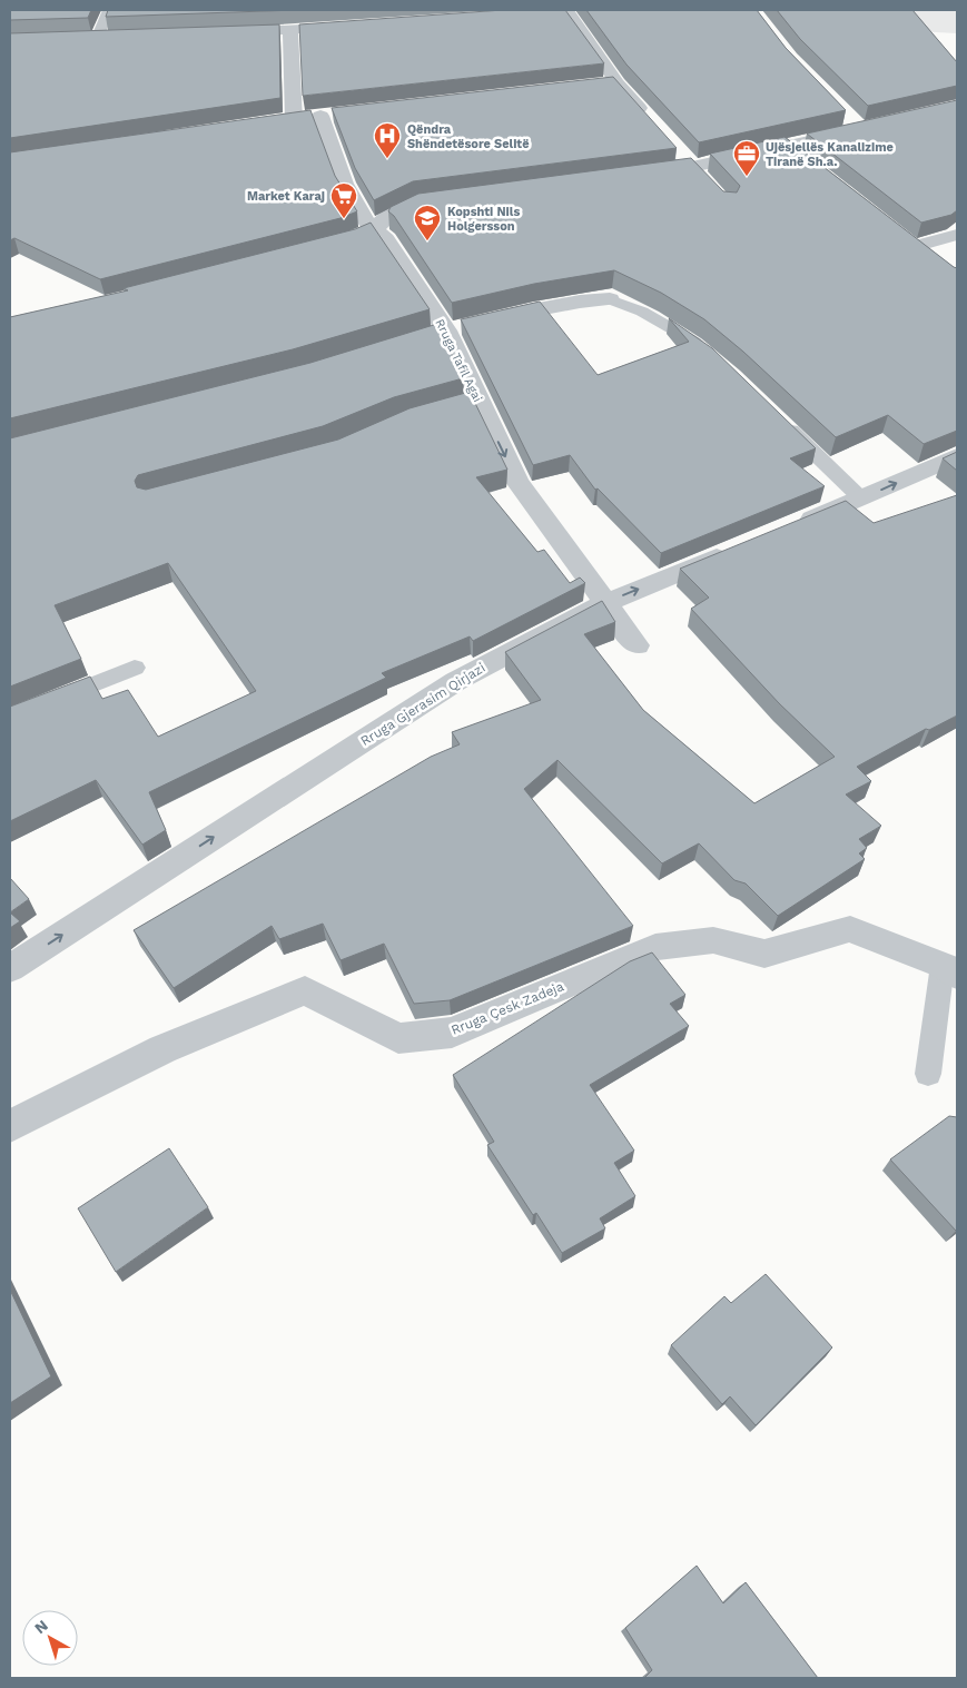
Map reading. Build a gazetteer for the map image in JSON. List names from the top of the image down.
{
  "streets": {
    "street": ["Rruga Tafil Agai", "Rruga Gjerasim Qirjazi", "Rruga Çesk Zadeja"]
  },
  "crossings": [
    ["Rruga Tafil Agai", "Rruga Gjerasim Qirjazi"]
  ],
  "one_way": ["Rruga Tafil Agai", "Rruga Gjerasim Qirjazi"],
  "places": {
    "hospital": ["Qëndra Shëndetësore Selitë"],
    "office": ["Ujësjellës Kanalizime Tiranë Sh.a."],
    "supermarket": ["Market Karaj"],
    "school or university": ["Kopshti Nils Holgersson"]
  },
  "north": "top left"
}
